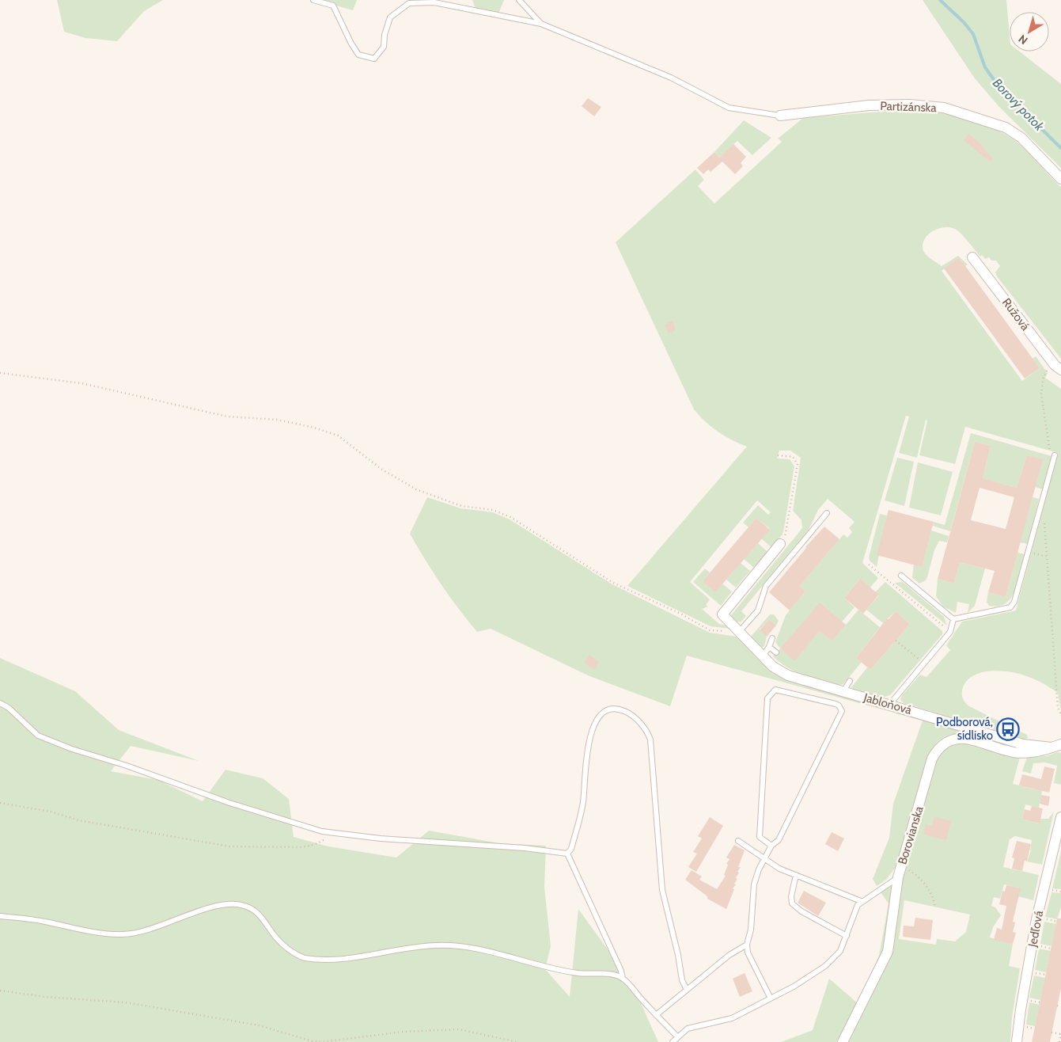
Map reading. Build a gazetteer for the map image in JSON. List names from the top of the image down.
{
  "streets": {
    "street": [
      "Partizánska",
      "Ružová",
      "Jabloňová",
      "Borovianska",
      "Jedľová"
    ]
  },
  "crossings": [
    ["Jabloňová", "Borovianska"]
  ],
  "water": ["Borový potok"],
  "places": {
    "bus stop": ["Podborová, sídlisko"]
  },
  "north": "bottom left"
}
